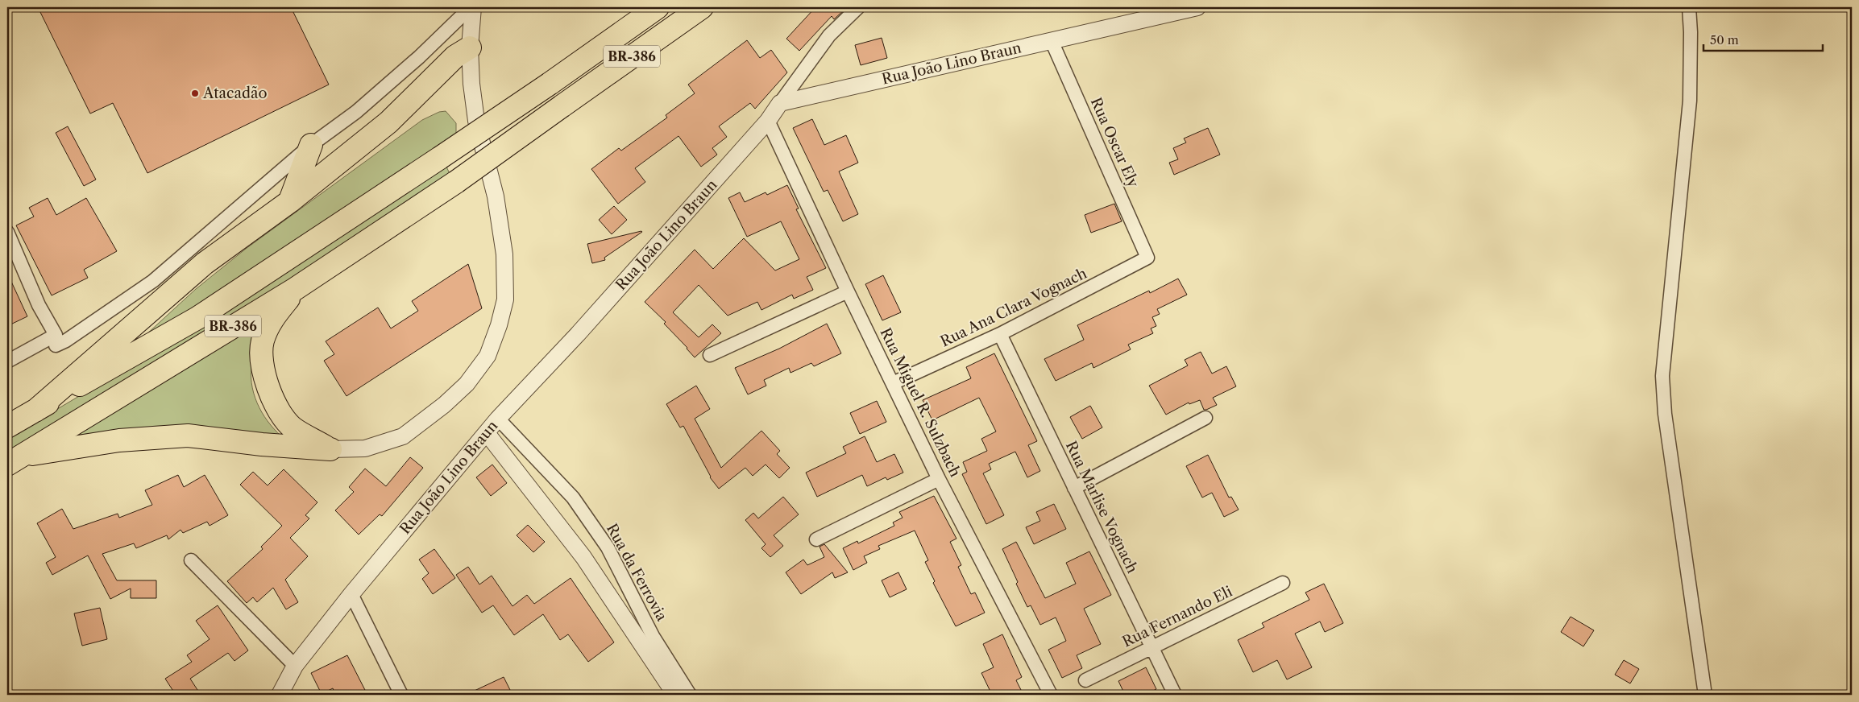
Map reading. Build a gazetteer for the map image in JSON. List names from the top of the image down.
{
  "streets": {
    "highway": ["BR-386"],
    "street": [
      "Rua João Lino Braun",
      "Rua Oscar Ely",
      "Rua Ana Clara Vognach",
      "Rua Miguel R. Sulzbach",
      "Rua Marlise Vognach",
      "Rua da Ferrovia",
      "Rua Fernando Eli"
    ]
  },
  "crossings": [
    ["Rua João Lino Braun", "Rua Oscar Ely"],
    ["Rua João Lino Braun", "Rua Miguel R. Sulzbach"],
    ["Rua João Lino Braun", "Rua da Ferrovia"],
    ["Rua Oscar Ely", "Rua Ana Clara Vognach"],
    ["Rua Ana Clara Vognach", "Rua Miguel R. Sulzbach"],
    ["Rua Ana Clara Vognach", "Rua Marlise Vognach"],
    ["Rua Marlise Vognach", "Rua Fernando Eli"]
  ],
  "places": ["Atacadão"],
  "scale_bar": "50 m"
}
